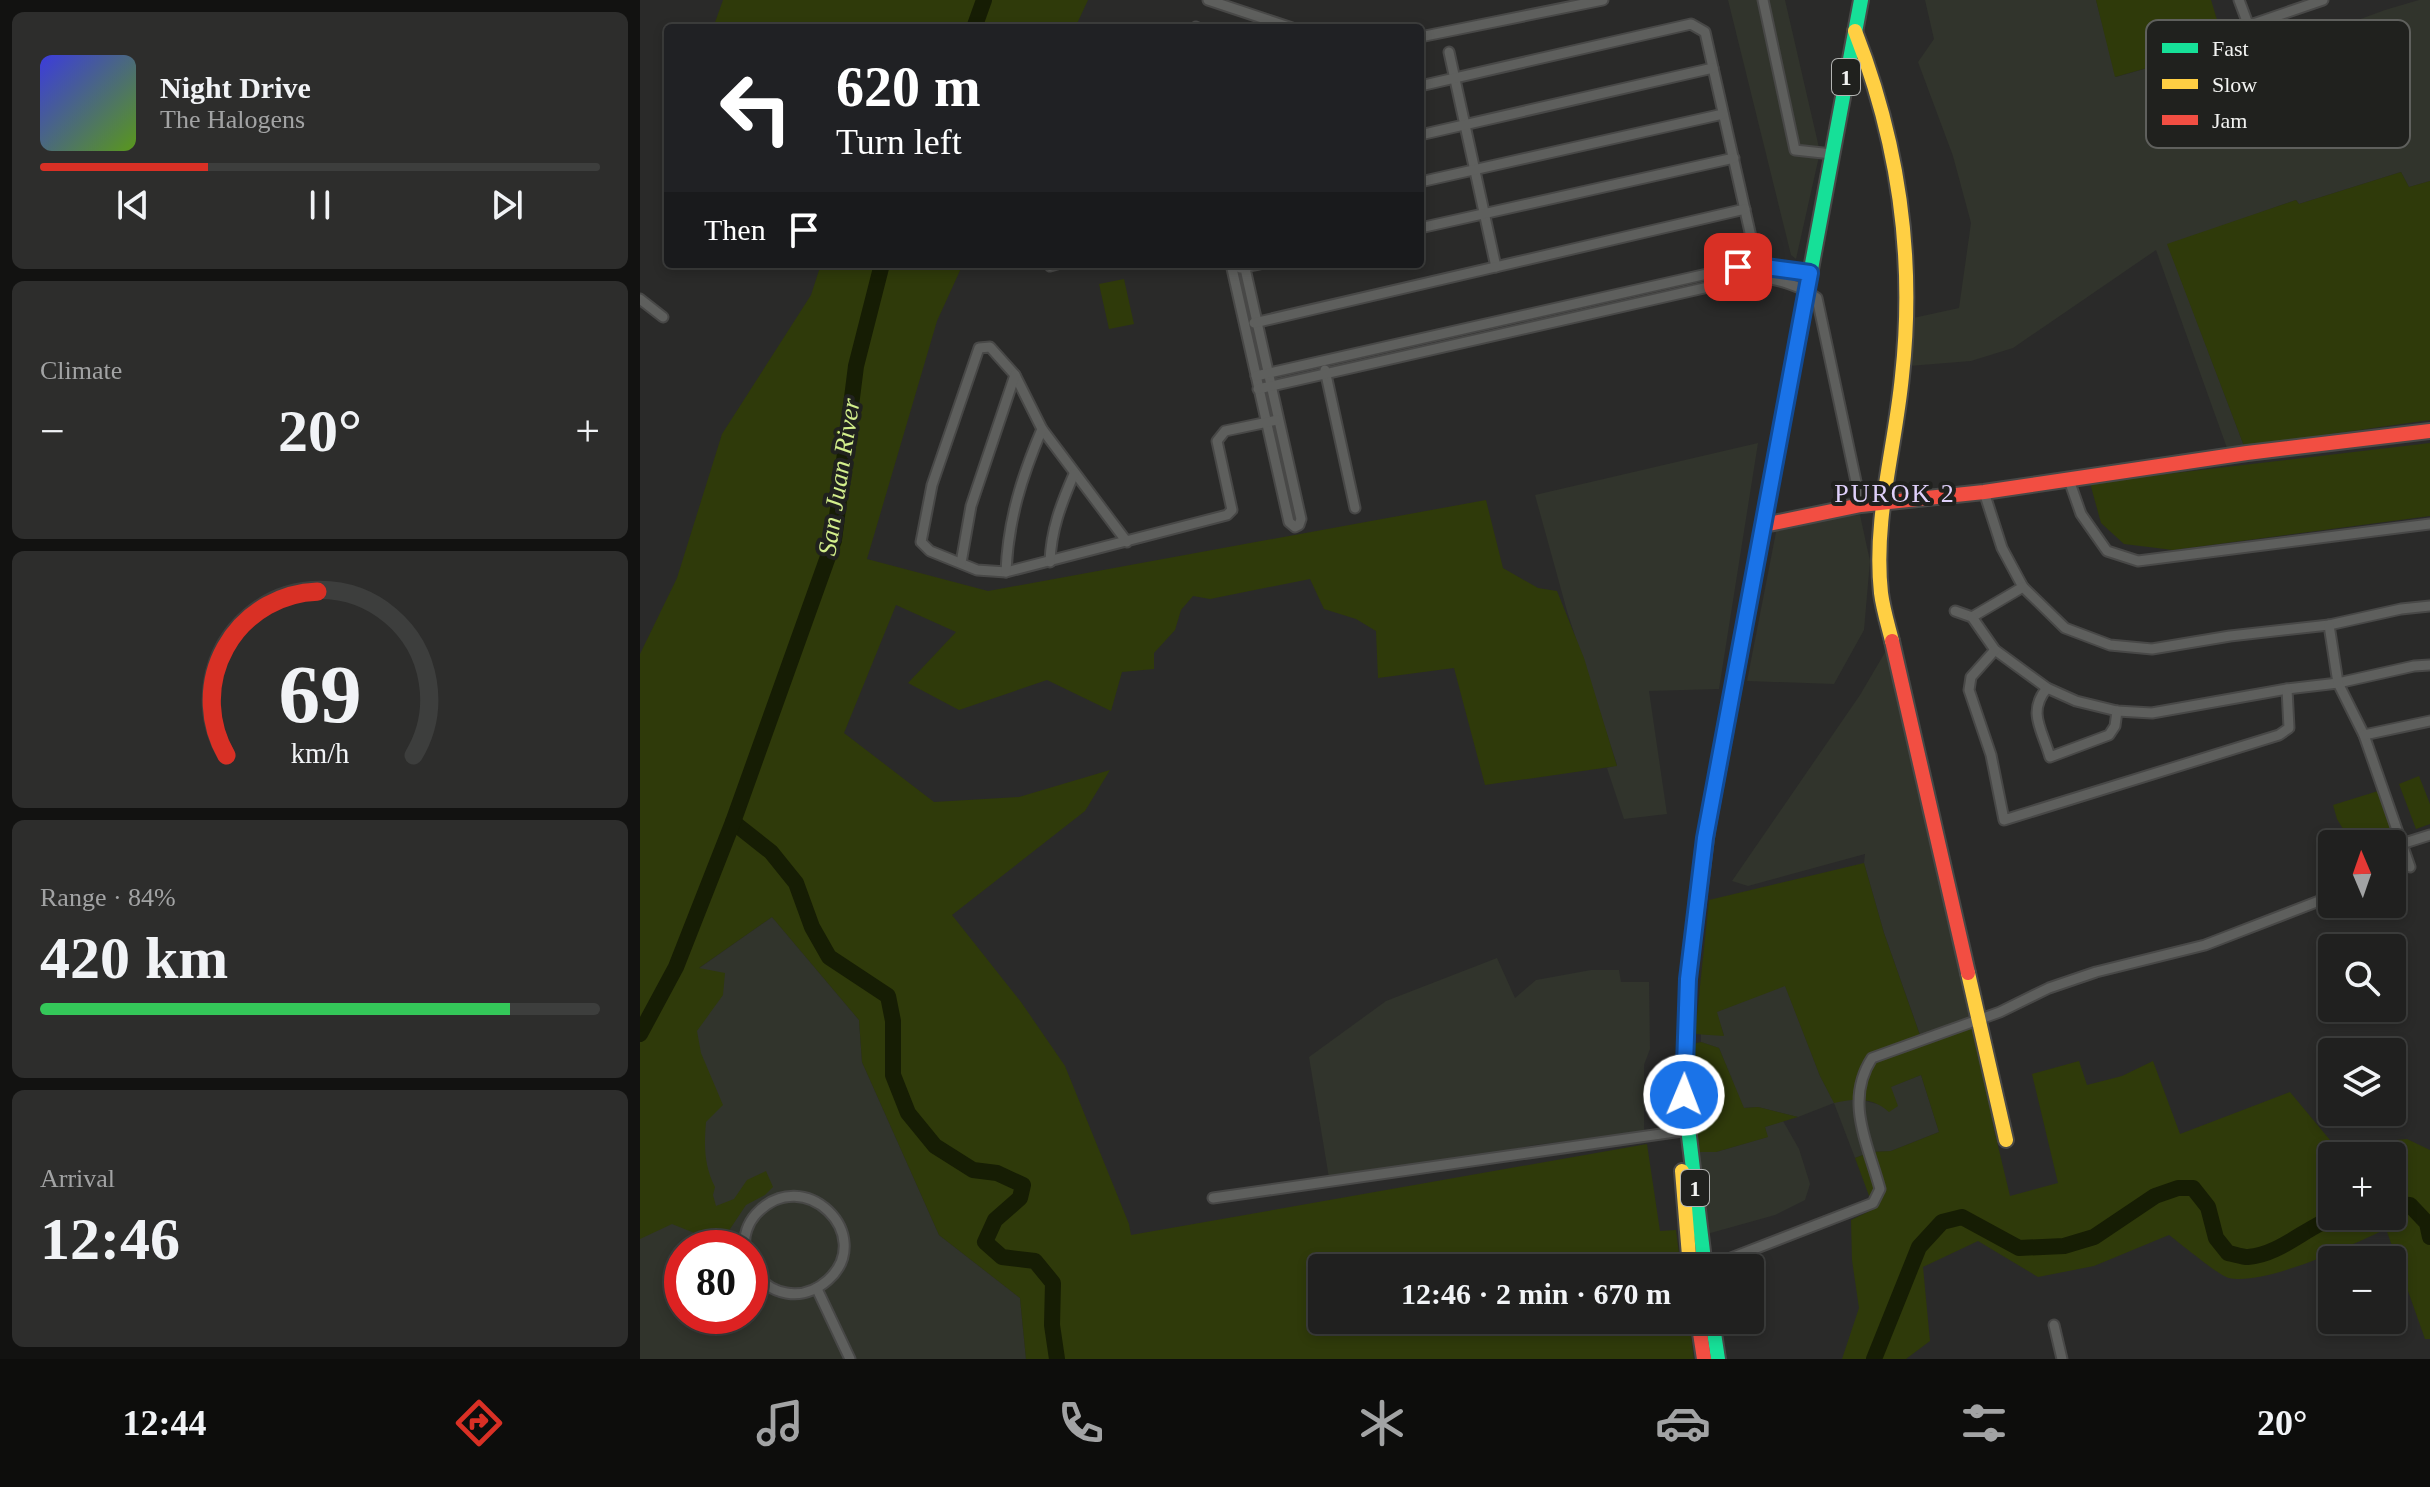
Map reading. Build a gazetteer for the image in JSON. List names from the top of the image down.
{
  "streets": {
    "main road": ["1"]
  },
  "districts": ["PUROK 2"],
  "water": ["San Juan River"],
  "legend": ["Fast", "Slow", "Jam"],
  "north": "top",
  "page": {
    "turn": ["620 m", "Turn left"],
    "song": ["Night Drive", "The Halogens"],
    "then": "Then",
    "tile": [
      "Climate",
      ["Range · 84%", "420 km"],
      ["Arrival", "12:46"]
    ],
    "heat": ["−", "20°", "+"],
    "map_buttons": ["+", "−"],
    "limit": "80",
    "trip": "12:46 · 2 min · 670 m",
    "tabs": ["12:44", "20°"],
    "gauge": ["69", "km/h"]
  }
}
